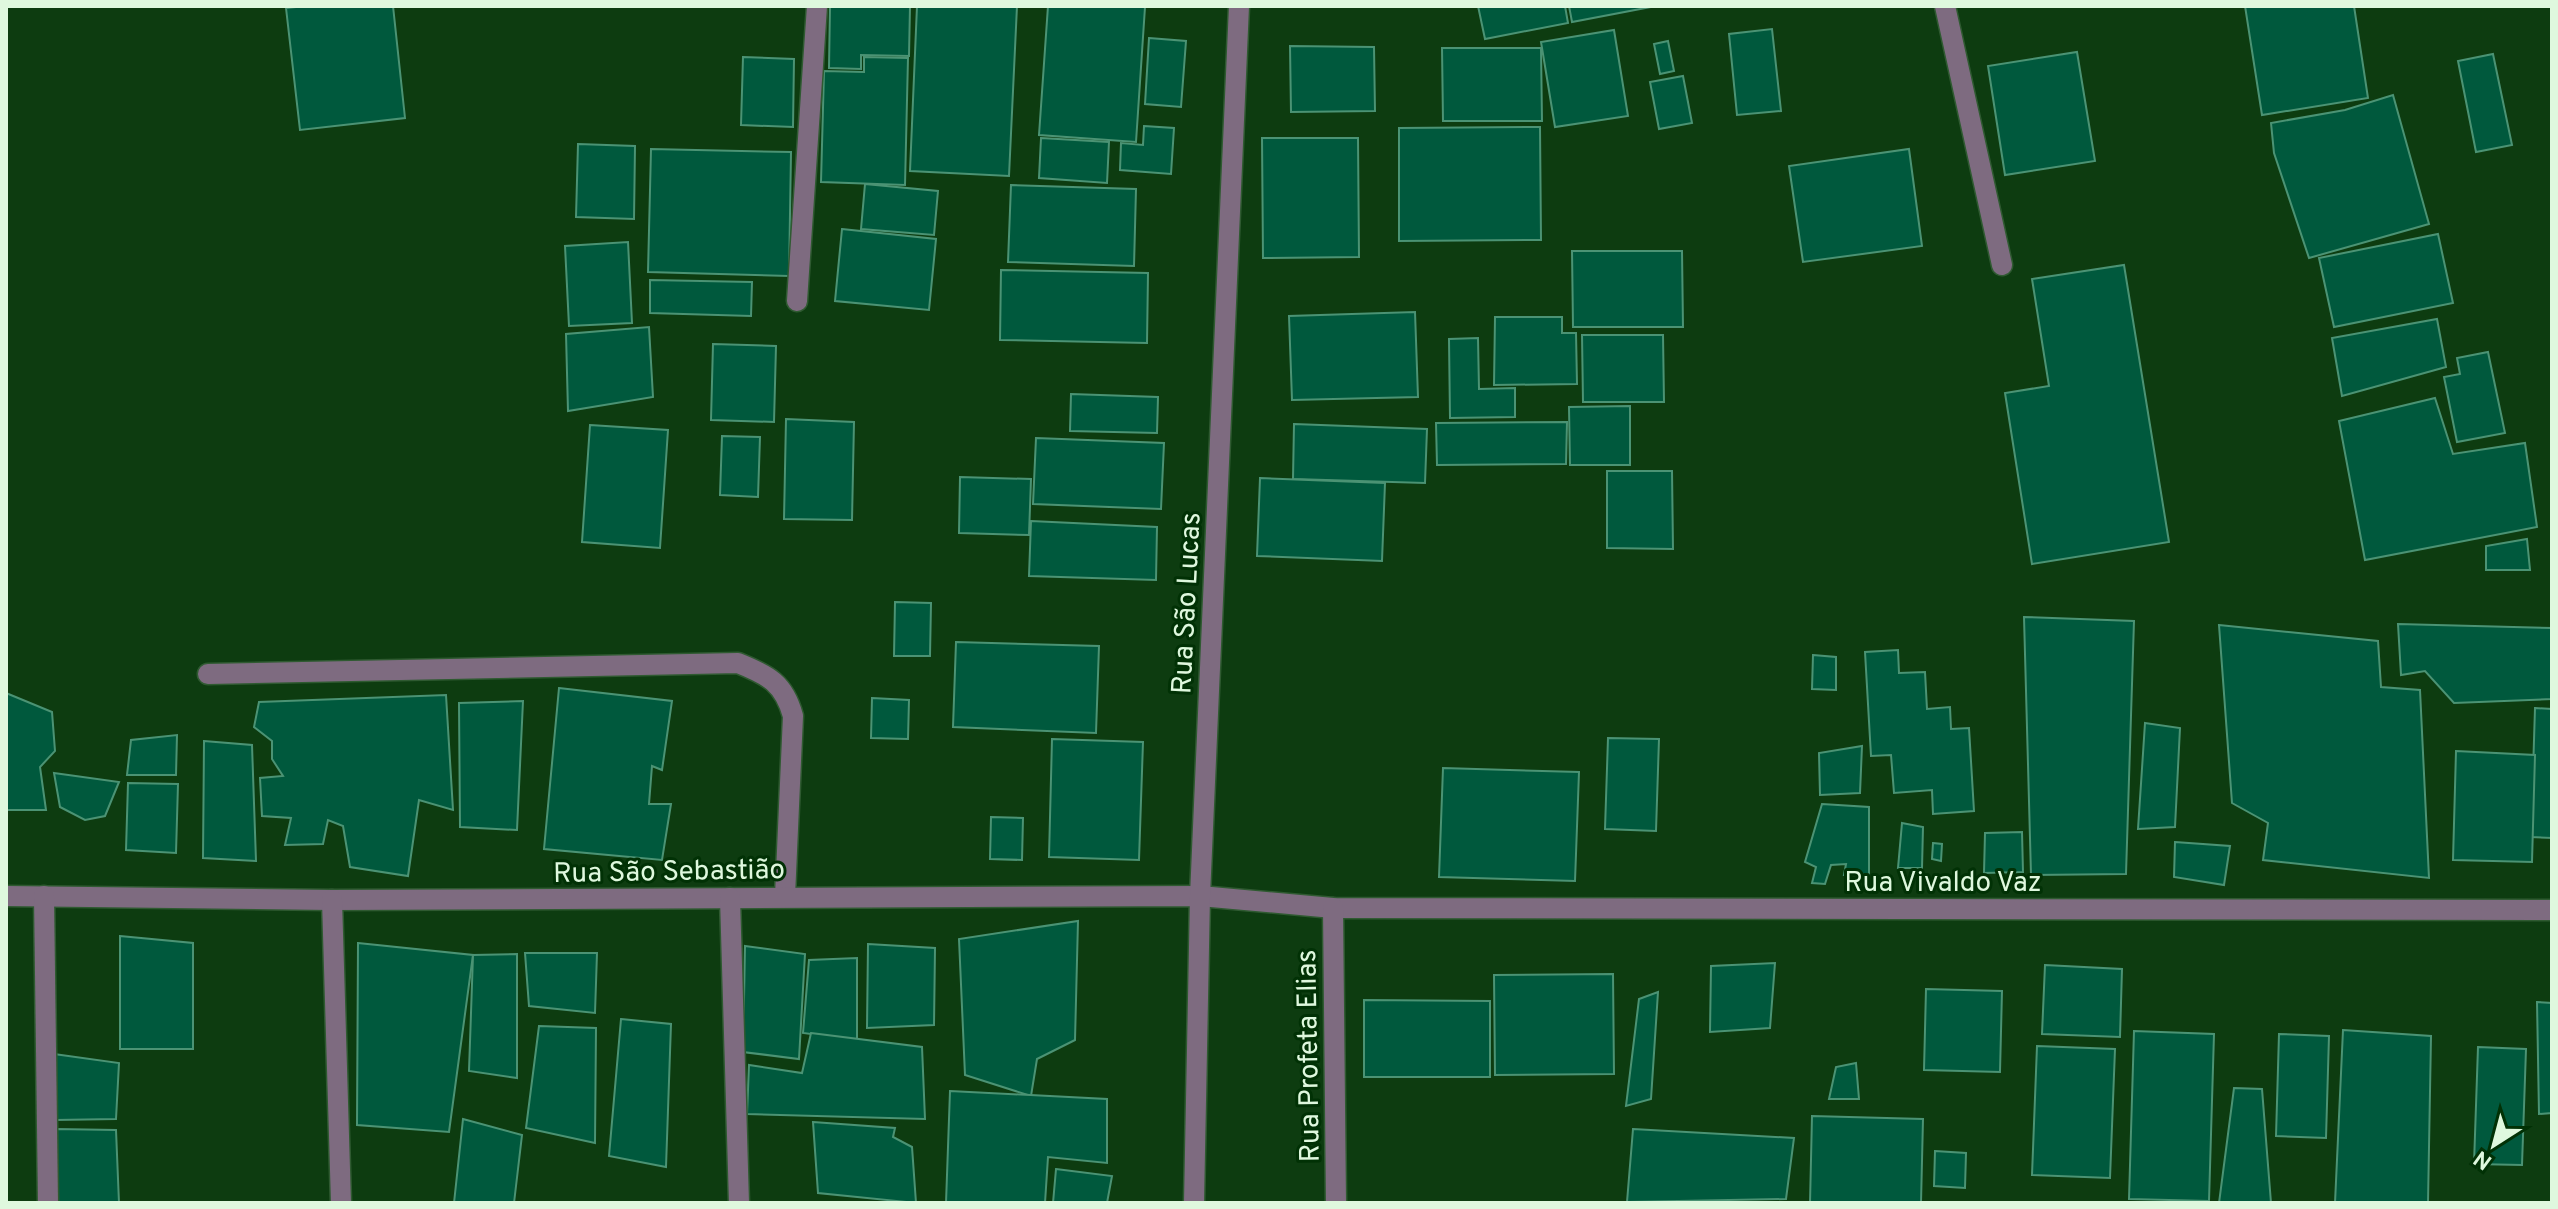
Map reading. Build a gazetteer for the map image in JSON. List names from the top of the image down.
{
  "streets": {
    "street": [
      "Rua São Lucas",
      "Rua São Sebastião",
      "Rua Vivaldo Vaz",
      "Rua Profeta Elias"
    ]
  },
  "crossings": [
    ["Rua São Lucas", "Rua São Sebastião"],
    ["Rua São Sebastião", "Rua Vivaldo Vaz"],
    ["Rua São Sebastião", "Rua Profeta Elias"],
    ["Rua Vivaldo Vaz", "Rua Profeta Elias"]
  ],
  "north": "bottom left"
}
